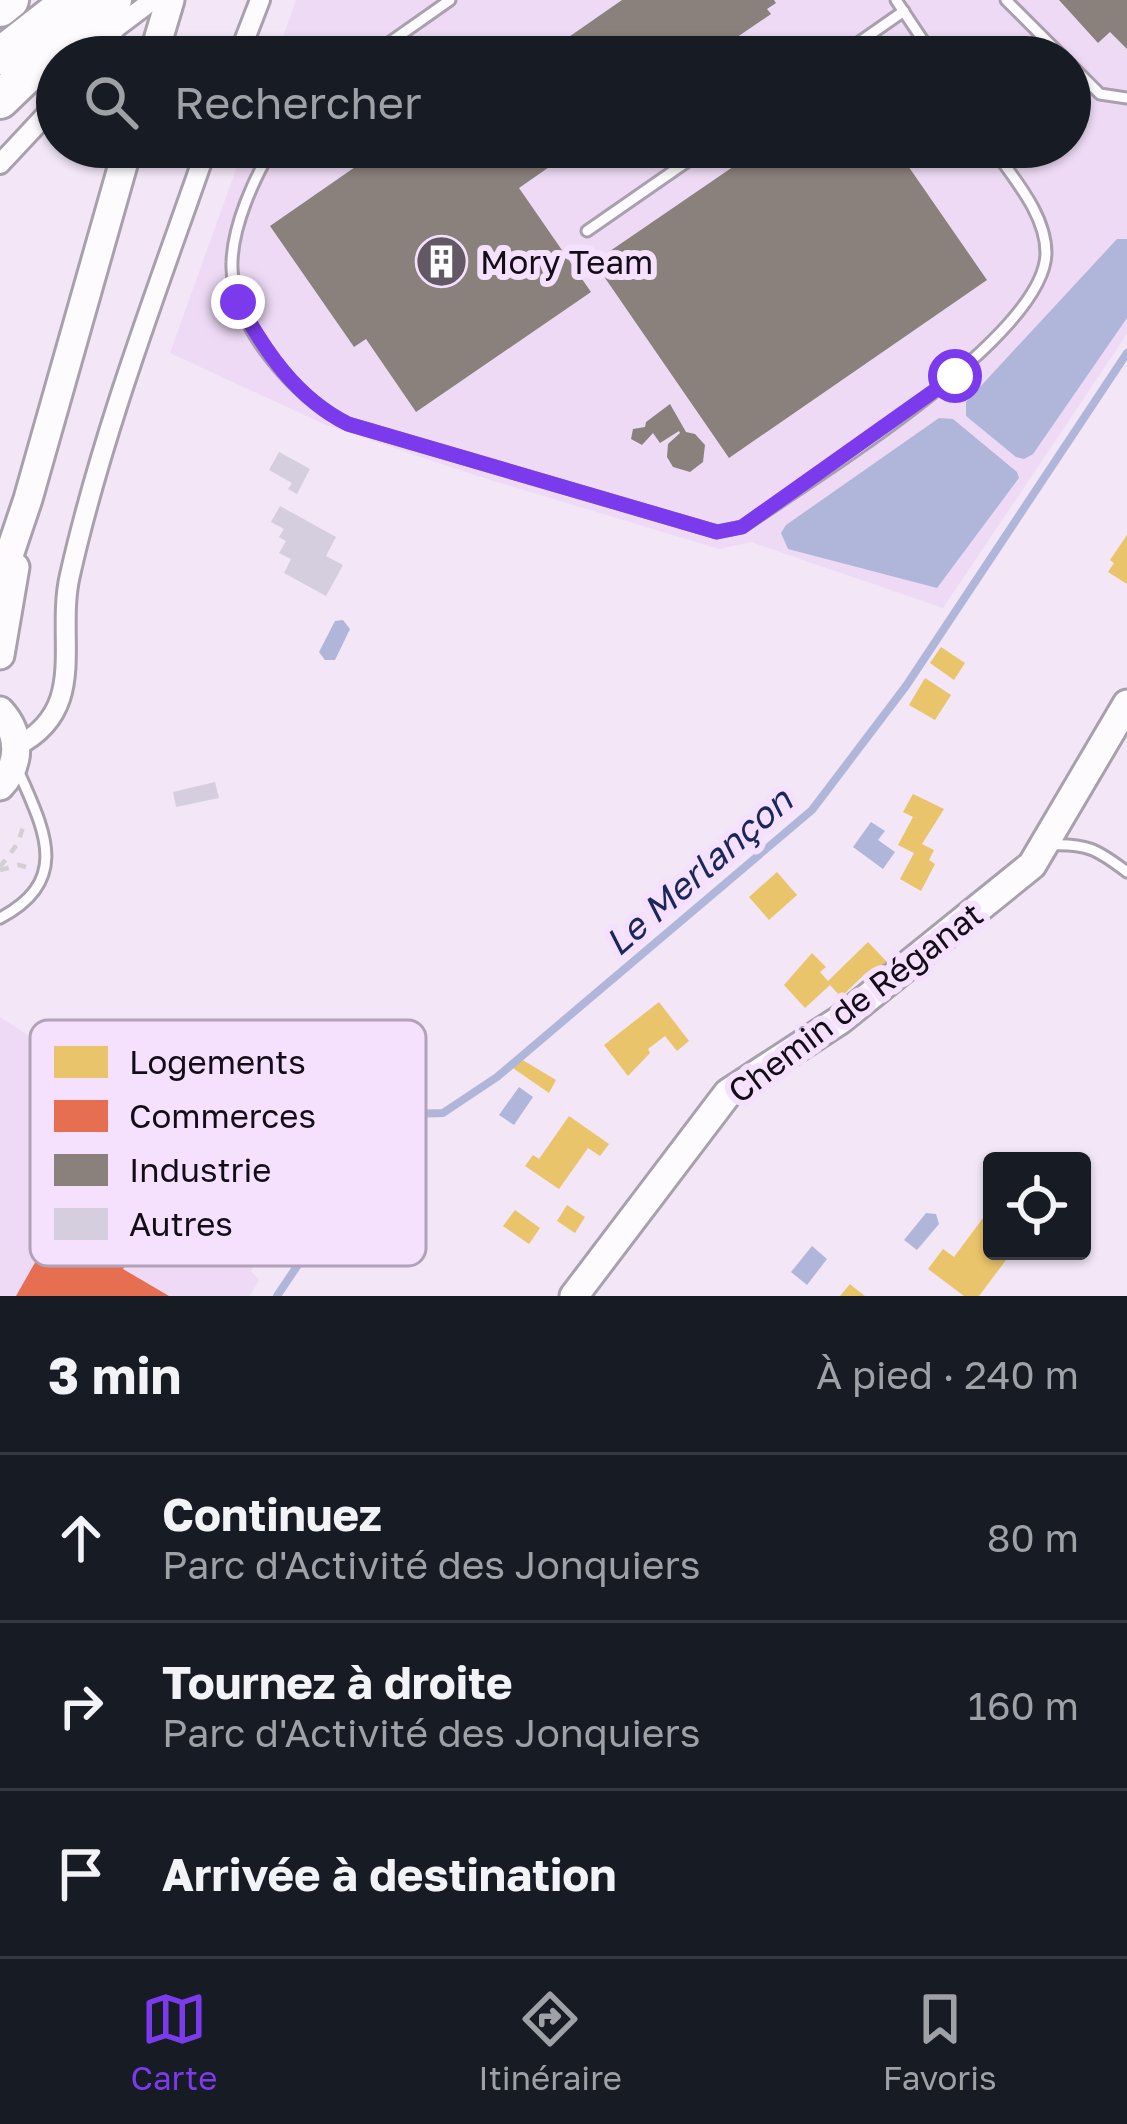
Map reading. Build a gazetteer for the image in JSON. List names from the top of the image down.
{
  "streets": {
    "street": ["Chemin de Réganat"]
  },
  "water": ["Le Merlançon"],
  "places": {
    "building": ["Mory Team"]
  },
  "legend": [
    "Logements",
    "Commerces",
    "Industrie",
    "Autres"
  ],
  "page": {
    "search": "Rechercher",
    "heading": ["3 min", "À pied · 240 m"],
    "list": [
      ["Continuez", "Parc d'Activité des Jonquiers", "80 m"],
      ["Tournez à droite", "Parc d'Activité des Jonquiers", "160 m"],
      "Arrivée à destination"
    ],
    "nav": ["Carte", "Itinéraire", "Favoris"]
  }
}
